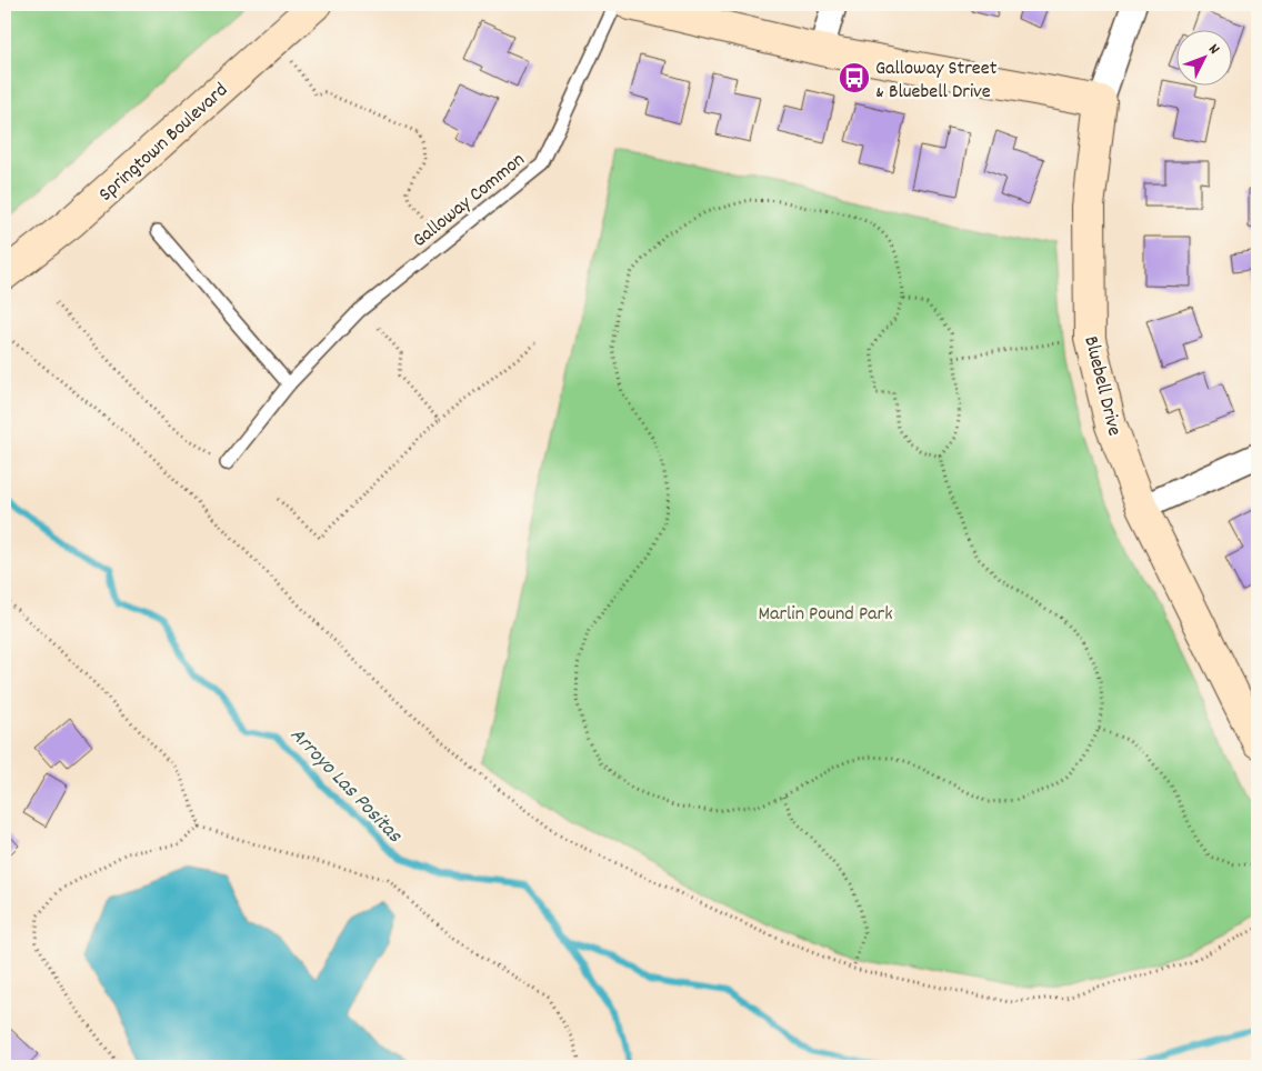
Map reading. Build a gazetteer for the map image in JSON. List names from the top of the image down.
{
  "streets": {
    "street": ["Springtown Boulevard", "Bluebell Drive"],
    "lane": ["Galloway Common"]
  },
  "water": ["Arroyo Las Positas"],
  "parks": ["Marlin Pound Park"],
  "places": {
    "bus stop": ["Galloway Street & Bluebell Drive"]
  },
  "north": "top right"
}
